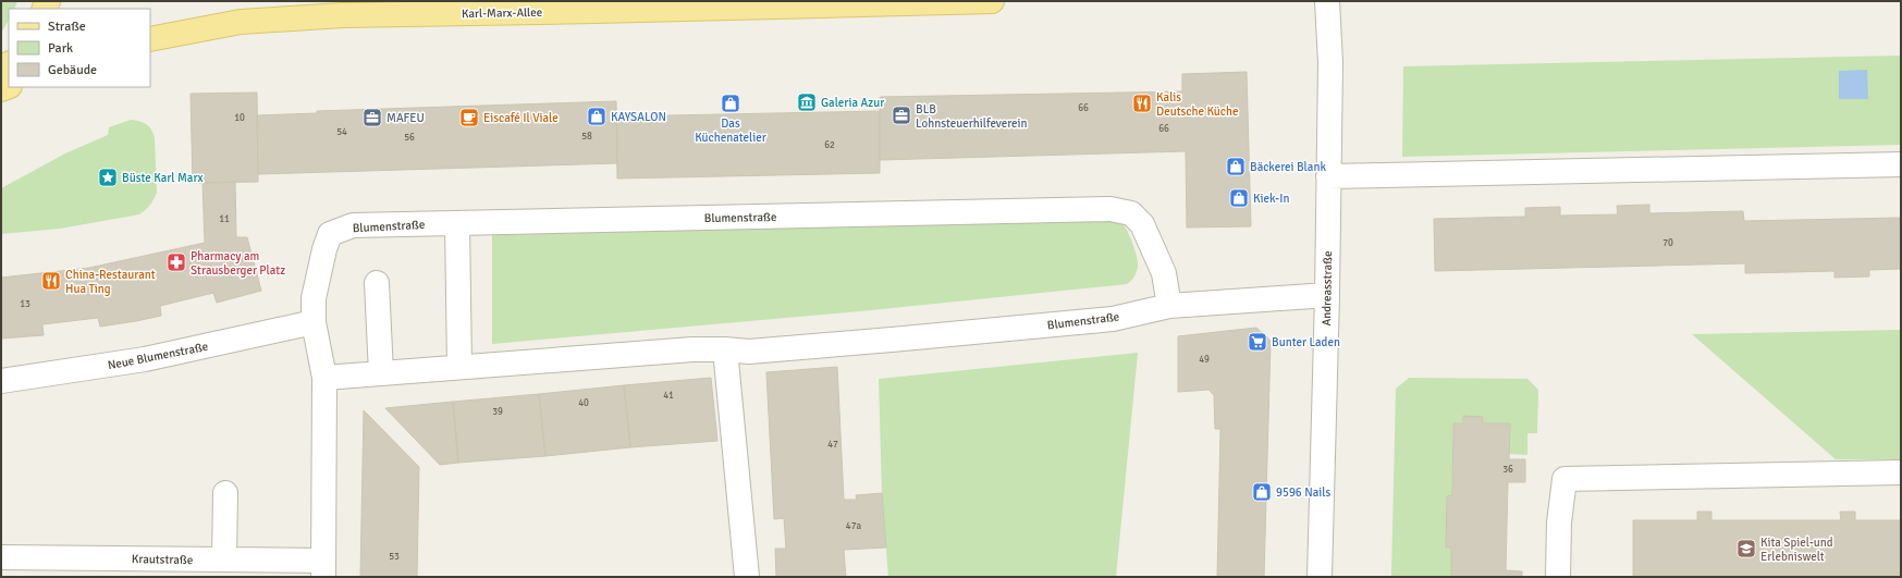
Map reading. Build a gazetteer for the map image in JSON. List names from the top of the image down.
{
  "streets": {
    "main road": ["Karl-Marx-Allee"],
    "street": [
      "Blumenstraße",
      "Andreasstraße",
      "Neue Blumenstraße",
      "Krautstraße"
    ]
  },
  "crossings": [
    ["Blumenstraße", "Andreasstraße"],
    ["Blumenstraße", "Neue Blumenstraße"],
    ["Blumenstraße", "Krautstraße"]
  ],
  "places": {
    "museum": ["Galeria Azur"],
    "shop": [
      "Das Küchenatelier",
      "KAYSALON",
      "Bäckerei Blank",
      "Kiek-In",
      "9596 Nails"
    ],
    "restaurant": ["Kalis Deutsche Küche", "China-Restaurant Hua Ting"],
    "office": ["BLB Lohnsteuerhilfeverein", "MAFEU"],
    "cafe": ["Eiscafé Il Viale"],
    "place": ["Büste Karl Marx"],
    "pharmacy": ["Pharmacy am Strausberger Platz"],
    "supermarket": ["Bunter Laden"],
    "school or university": ["Kita Spiel-und Erlebniswelt"]
  },
  "house_numbers": [
    "66",
    "10",
    "66",
    "54",
    "58",
    "56",
    "62",
    "11",
    "70",
    "13",
    "49",
    "41",
    "40",
    "39",
    "47",
    "36",
    "47a",
    "53"
  ],
  "legend": ["Straße", "Park", "Gebäude"]
}
